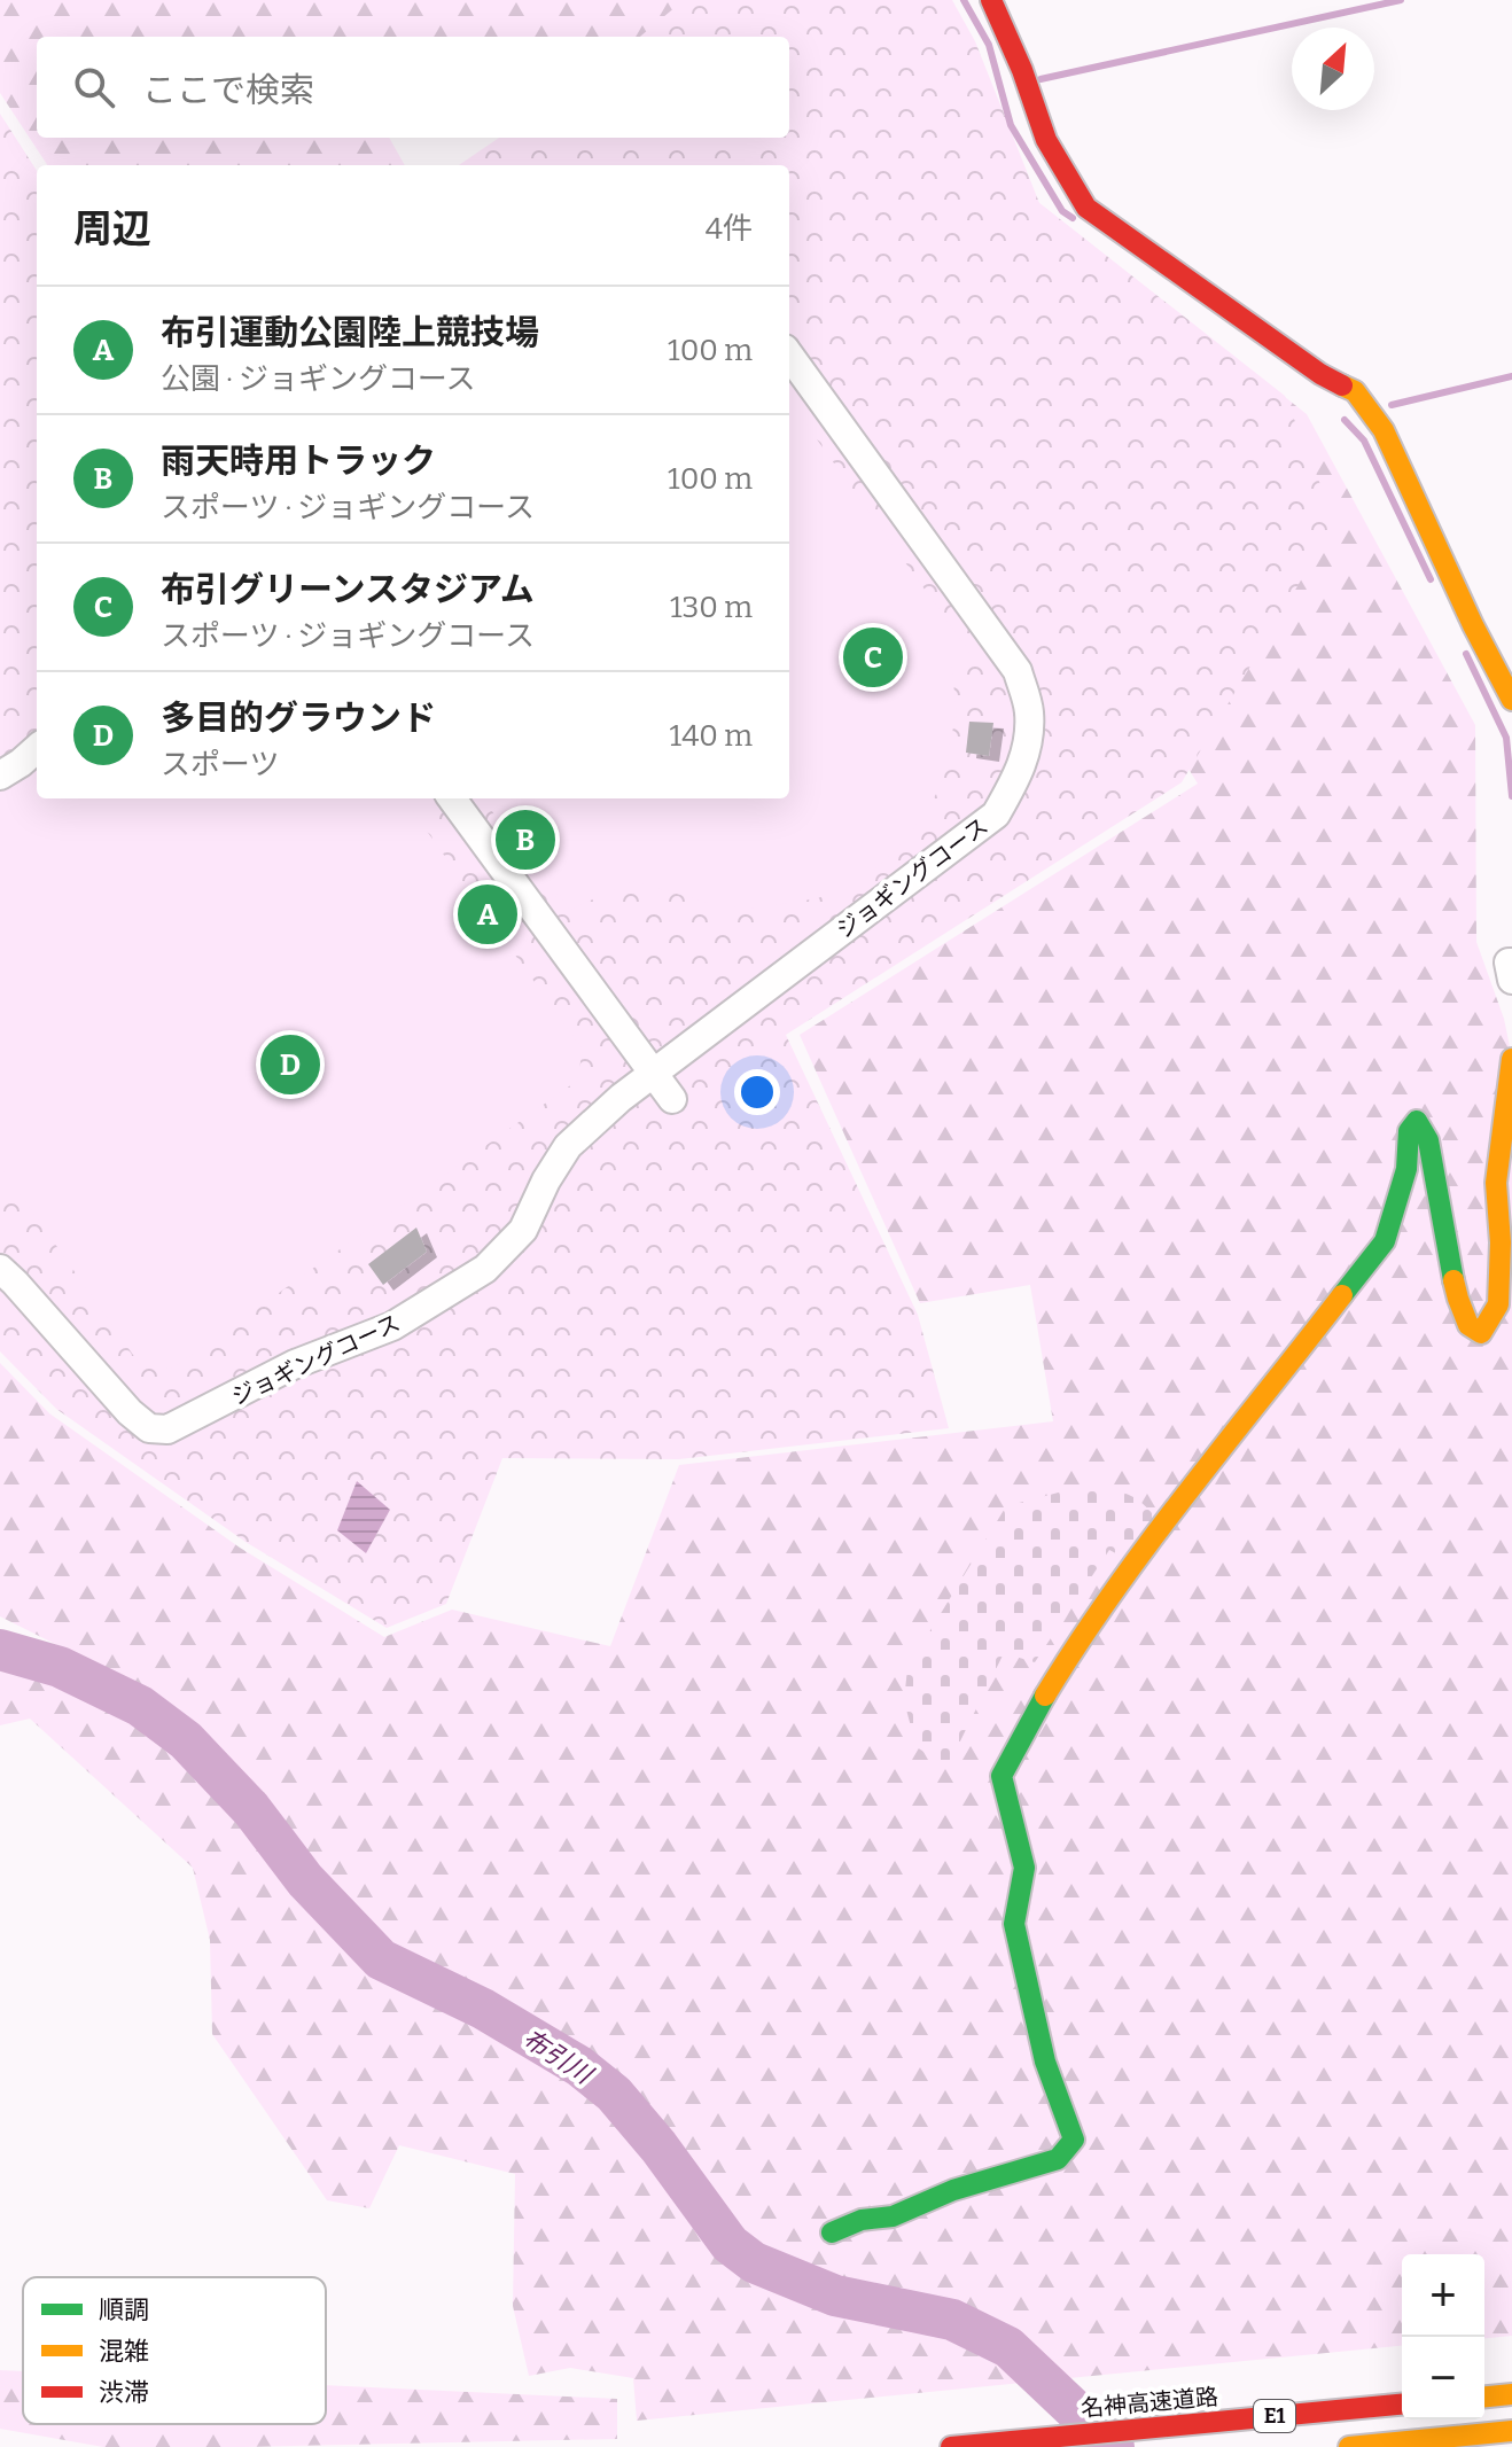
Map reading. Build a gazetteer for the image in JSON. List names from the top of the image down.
{
  "streets": {
    "main road": ["名神高速道路", "E1"],
    "street": ["ジョギングコース"]
  },
  "water": ["布引川"],
  "legend": ["順調", "混雑", "渋滞"],
  "north": "top right",
  "page": {
    "search": "ここで検索",
    "heading": ["周辺", "4件"],
    "list": [
      {
        "mark": "A",
        "name": "布引運動公園陸上競技場",
        "note": "公園 · ジョギングコース",
        "value": "100 m"
      },
      {
        "mark": "B",
        "name": "雨天時用トラック",
        "note": "スポーツ · ジョギングコース",
        "value": "100 m"
      },
      {
        "mark": "C",
        "name": "布引グリーンスタジアム",
        "note": "スポーツ · ジョギングコース",
        "value": "130 m"
      },
      {
        "mark": "D",
        "name": "多目的グラウンド",
        "note": "スポーツ",
        "value": "140 m"
      }
    ],
    "pins": [
      "C",
      "B",
      "A",
      "D"
    ],
    "map_buttons": ["+", "−"]
  }
}
